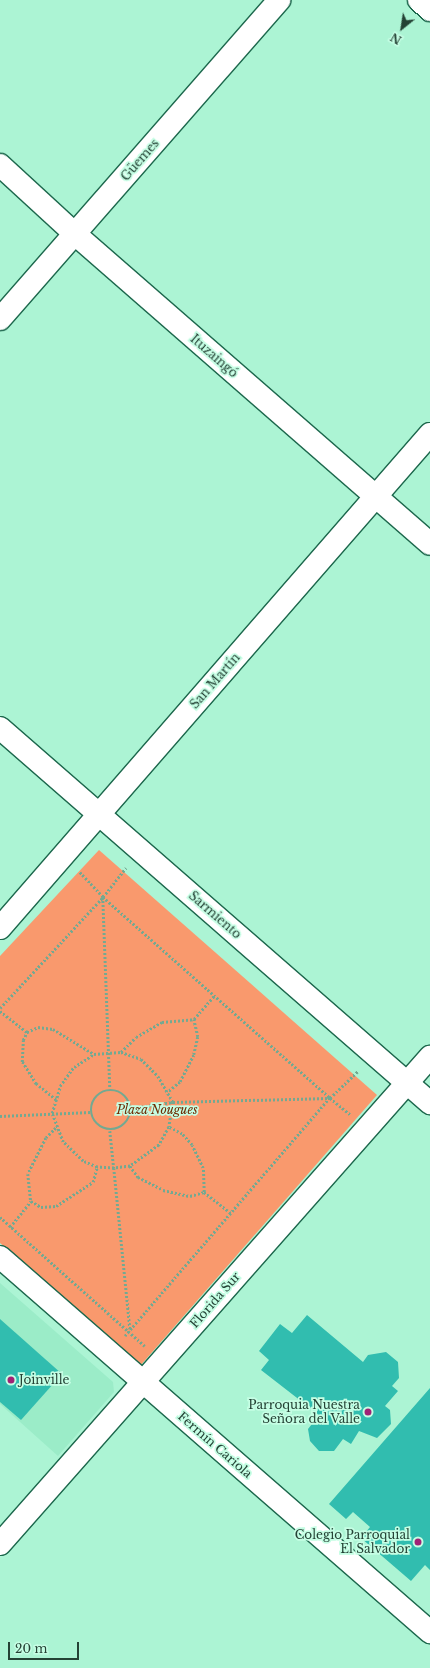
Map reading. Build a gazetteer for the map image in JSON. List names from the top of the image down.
{
  "streets": {
    "street": [
      "Güemes",
      "Ituzaingó",
      "San Martín",
      "Sarmiento",
      "Florida Sur",
      "Fermín Cariola"
    ]
  },
  "crossings": [
    ["Güemes", "Ituzaingó"],
    ["Ituzaingó", "San Martín"],
    ["San Martín", "Sarmiento"],
    ["Sarmiento", "Florida Sur"],
    ["Florida Sur", "Fermín Cariola"]
  ],
  "parks": ["Plaza Nougues"],
  "places": ["Joinville", "Parroquia Nuestra Señora del Valle", "Colegio Parroquial El Salvador"],
  "scale_bar": "20 m",
  "north": "bottom left"
}
